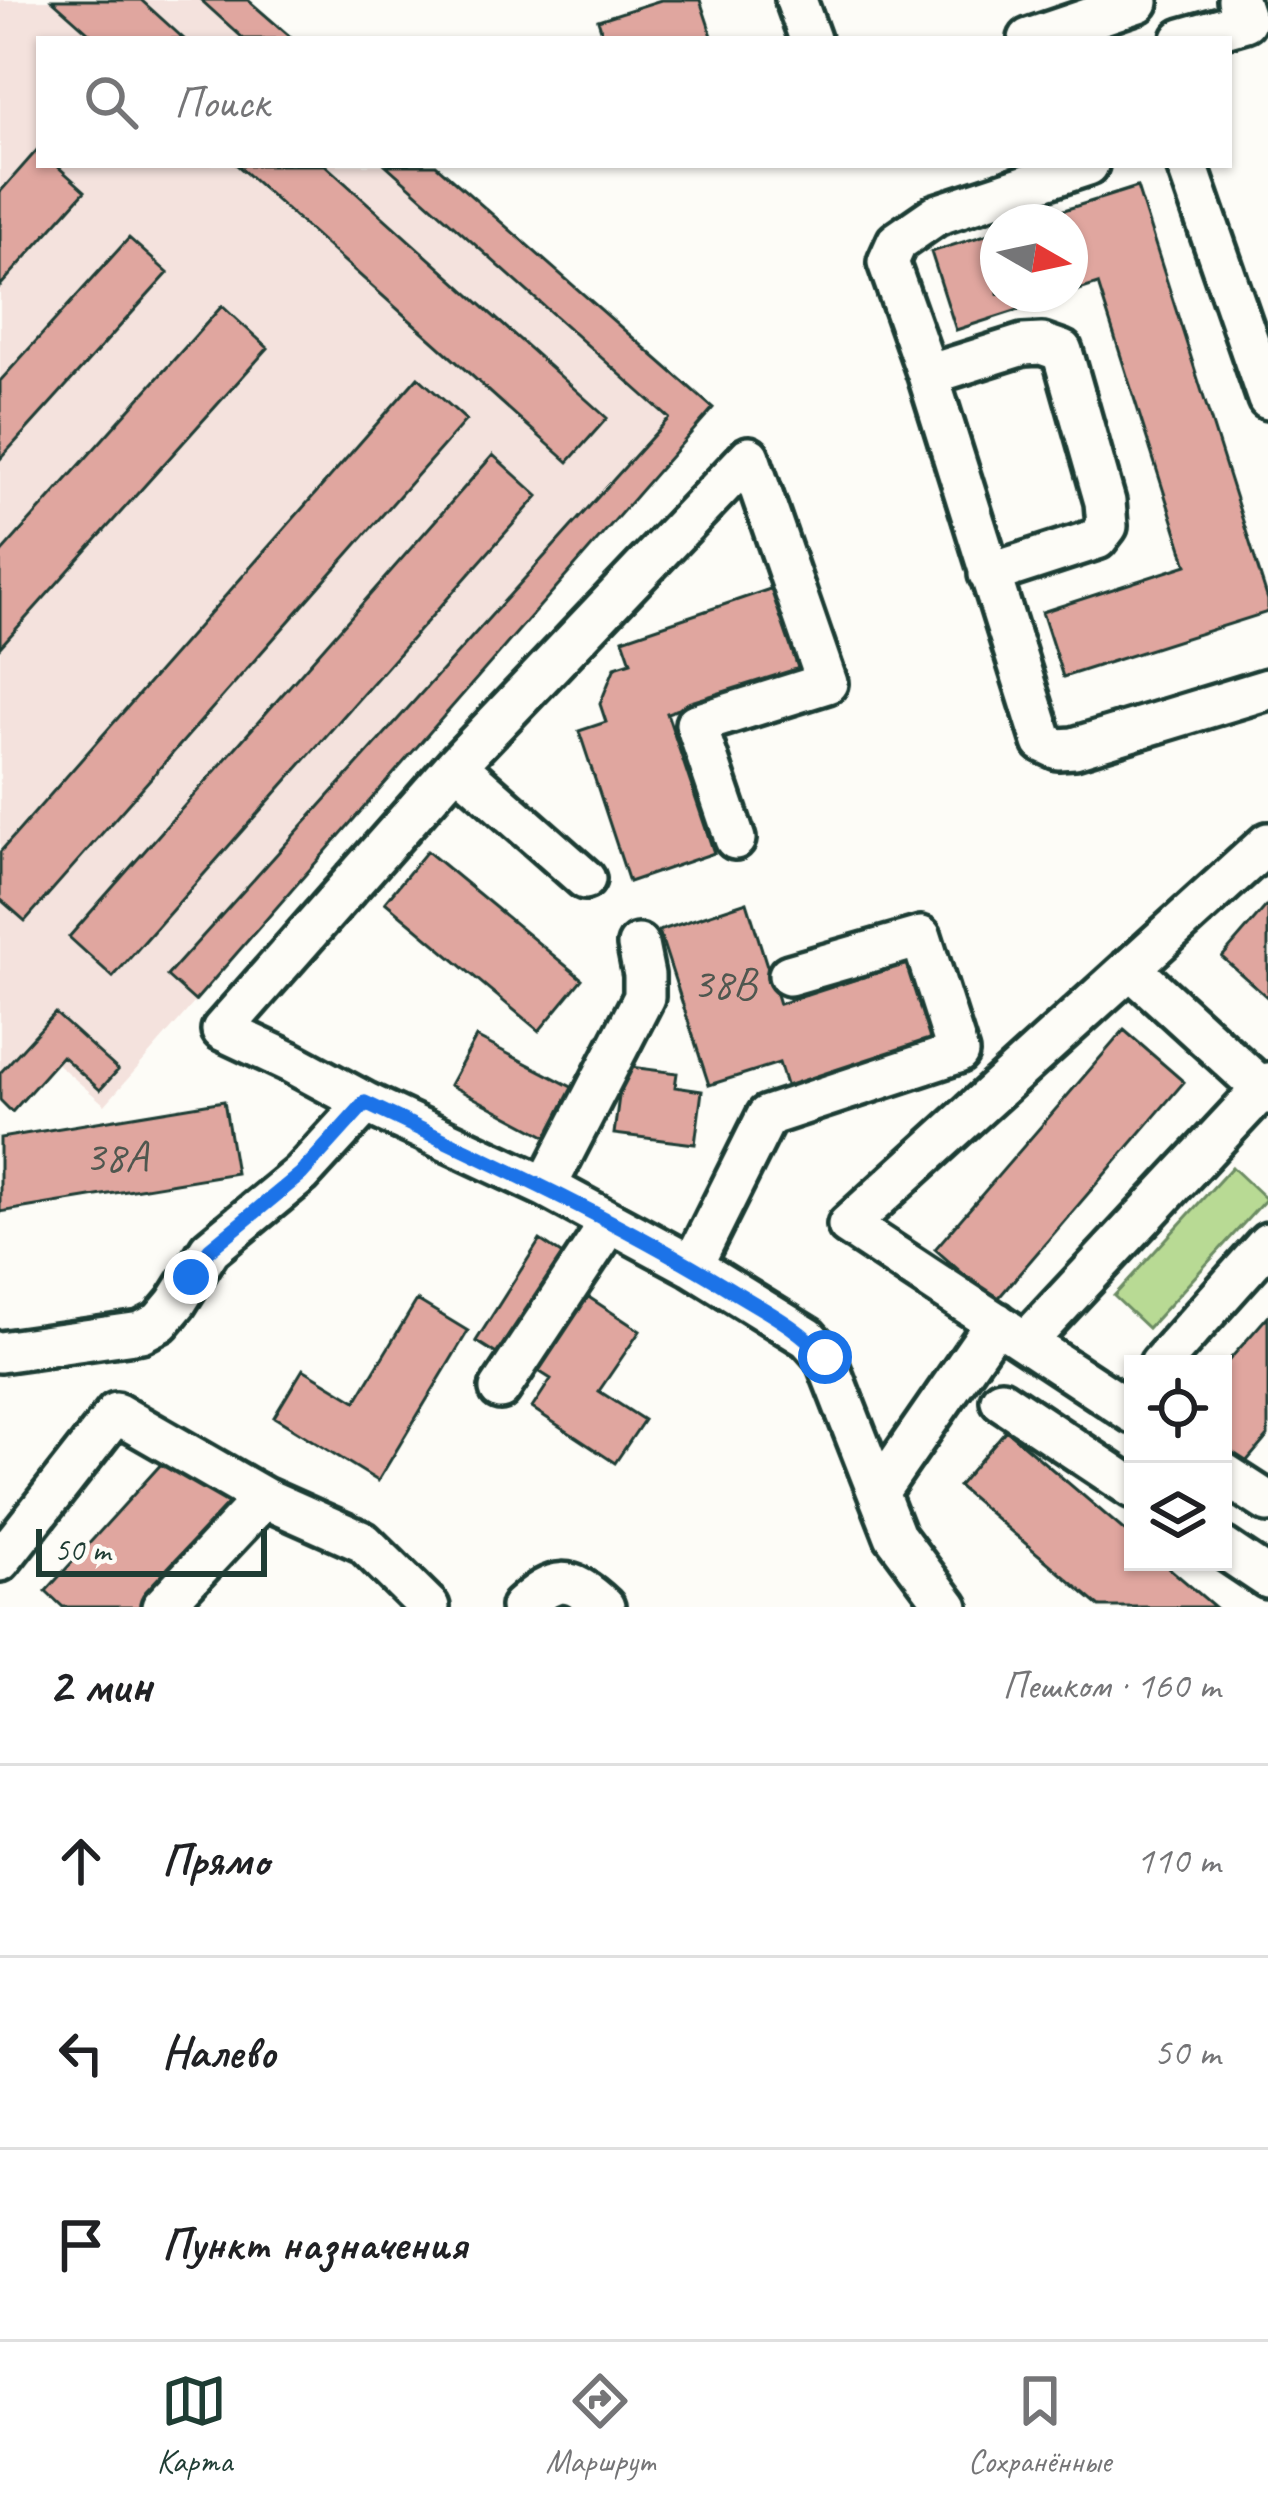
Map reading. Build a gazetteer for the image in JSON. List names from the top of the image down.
{
  "house_numbers": ["38В", "38А"],
  "scale_bar": "50 m",
  "north": "right",
  "page": {
    "search": "Поиск",
    "scale": "50 m",
    "heading": ["2 мин", "Пешком · 160 m"],
    "list": [
      ["Прямо", "110 m"],
      ["Налево", "50 m"],
      "Пункт назначения"
    ],
    "nav": ["Карта", "Маршрут", "Сохранённые"]
  }
}
